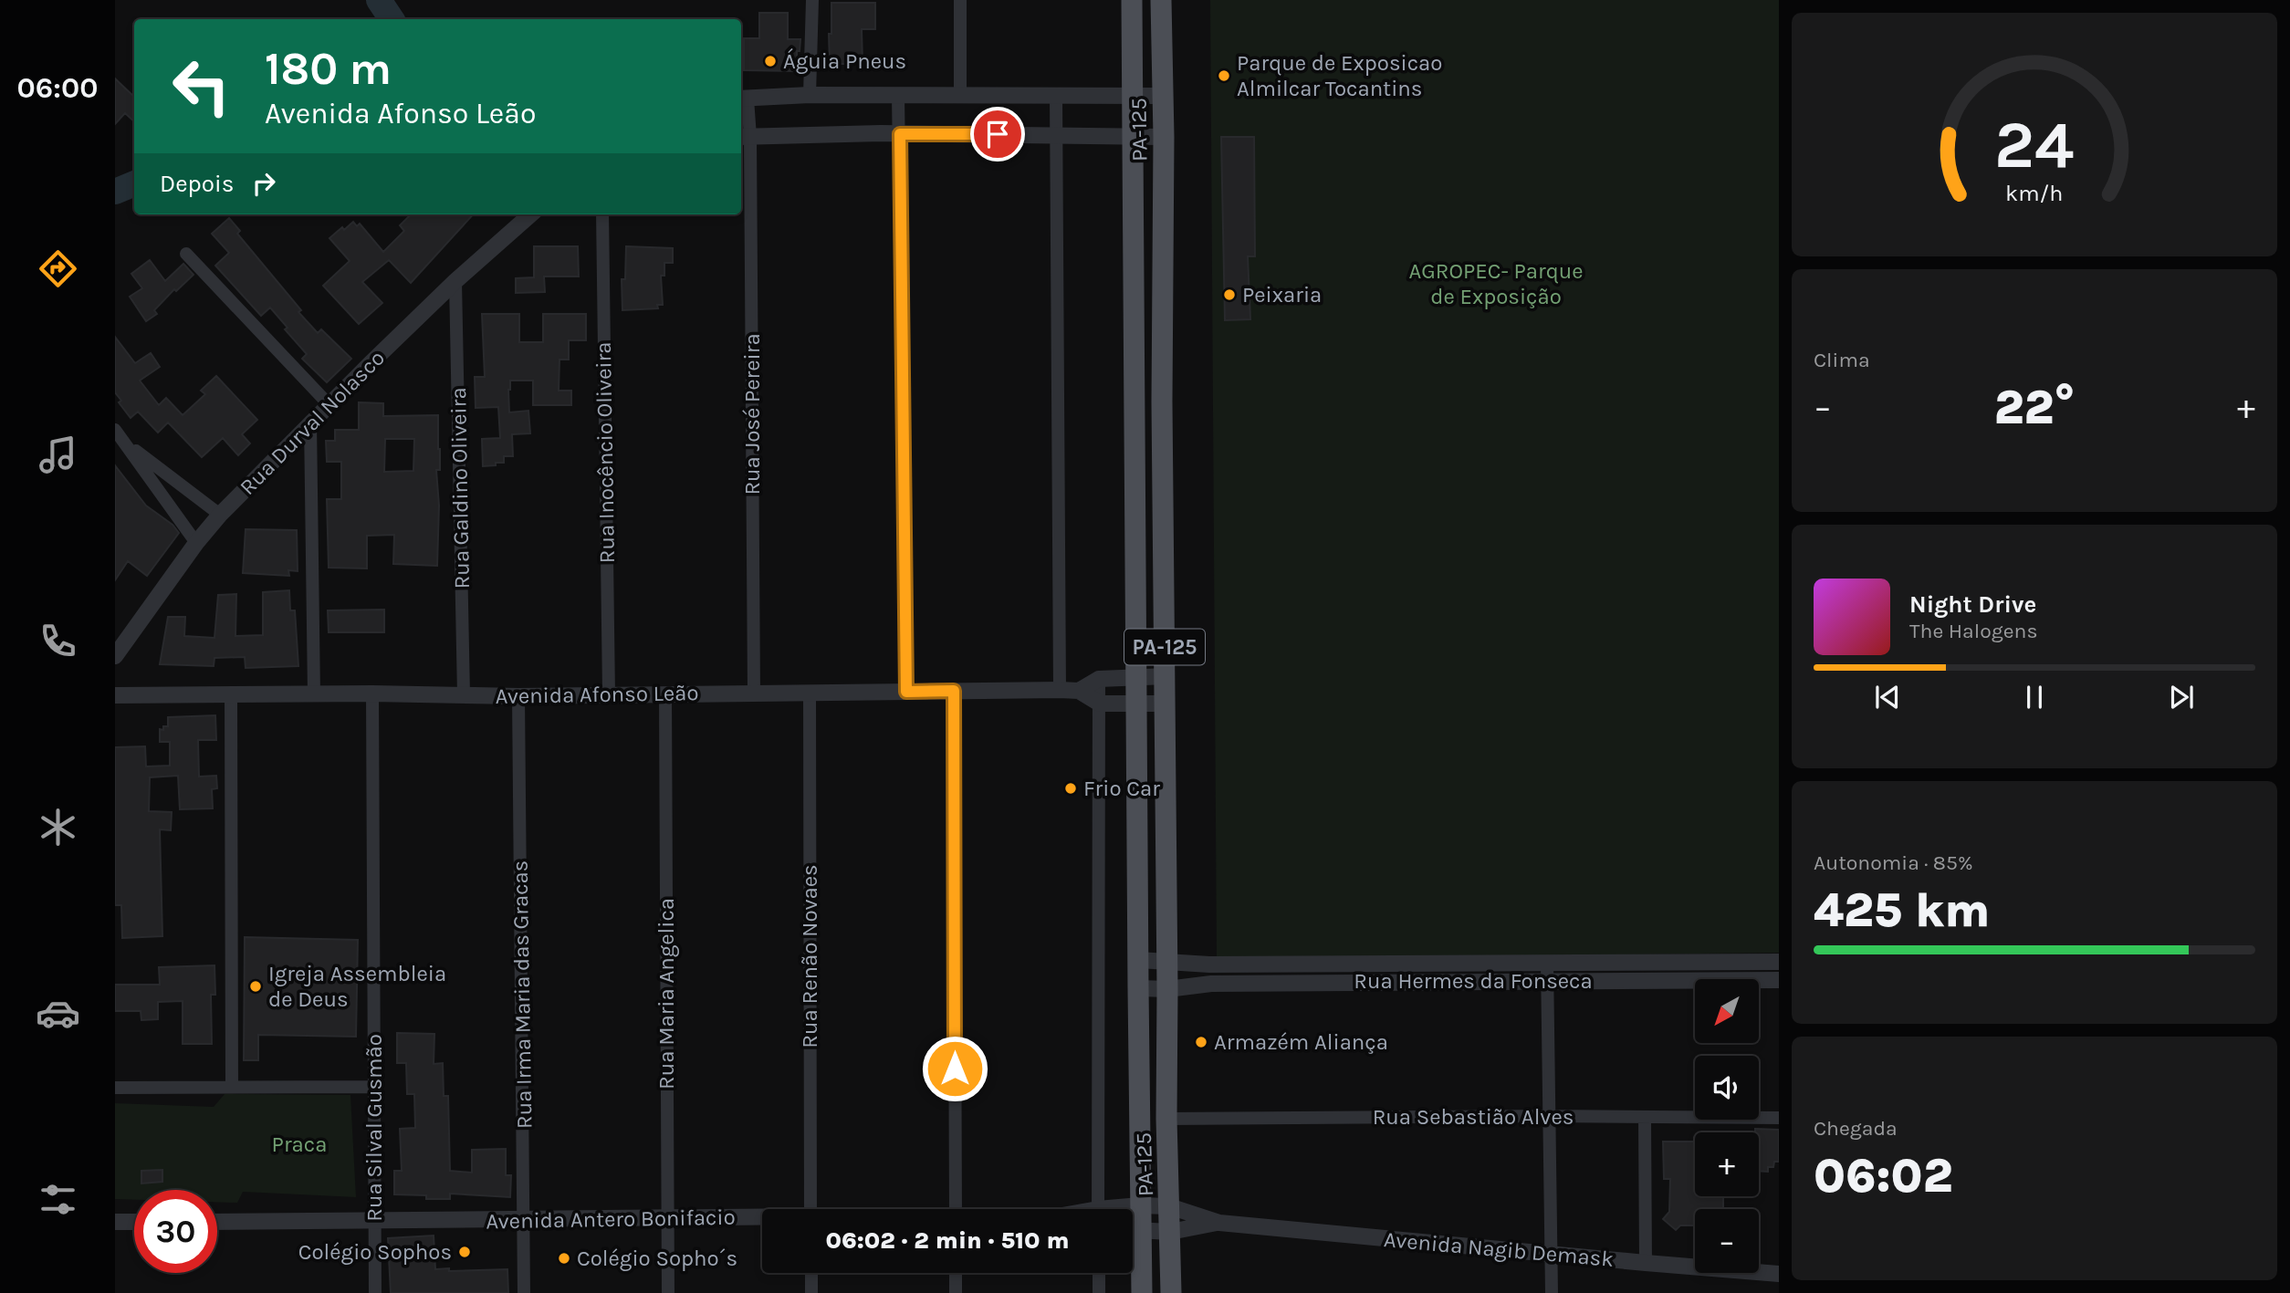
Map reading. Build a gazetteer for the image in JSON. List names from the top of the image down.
{
  "streets": {
    "main road": ["PA-125"],
    "street": [
      "Rua José Pereira",
      "Rua Durval Nolasco",
      "Rua Inocêncio Oliveira",
      "Rua Galdino Oliveira",
      "Avenida Afonso Leão",
      "Rua Renão Novaes",
      "Rua Hermes da Fonseca",
      "Rua Maria Angelica",
      "Rua Irma Maria das Gracas",
      "Rua Sebastião Alves",
      "Rua Silval Gusmão",
      "Avenida Antero Bonifacio",
      "Avenida Nagib Demask"
    ]
  },
  "crossings": [
    ["PA-125", "Rua Hermes da Fonseca"],
    ["PA-125", "Rua Sebastião Alves"],
    ["PA-125", "Avenida Antero Bonifacio"],
    ["PA-125", "Avenida Nagib Demask"],
    ["Rua José Pereira", "Avenida Afonso Leão"],
    ["Rua Durval Nolasco", "Rua Galdino Oliveira"],
    ["Rua Inocêncio Oliveira", "Avenida Afonso Leão"],
    ["Rua Galdino Oliveira", "Avenida Afonso Leão"],
    ["Avenida Afonso Leão", "Rua Renão Novaes"],
    ["Avenida Afonso Leão", "Rua Maria Angelica"],
    ["Avenida Afonso Leão", "Rua Irma Maria das Gracas"],
    ["Avenida Afonso Leão", "Rua Silval Gusmão"],
    ["Rua Maria Angelica", "Avenida Antero Bonifacio"],
    ["Rua Irma Maria das Gracas", "Avenida Antero Bonifacio"],
    ["Rua Silval Gusmão", "Avenida Antero Bonifacio"],
    ["Avenida Antero Bonifacio", "Avenida Nagib Demask"]
  ],
  "parks": ["AGROPEC- Parque de Exposição", "Praca"],
  "places": [
    "Águia Pneus",
    "Parque de Exposicao Almilcar Tocantins",
    "Peixaria",
    "Frio Car",
    "Igreja Assembleia de Deus",
    "Armazém Aliança",
    "Colégio Sophos",
    "Colégio Sopho´s"
  ],
  "north": "bottom left",
  "page": {
    "tabs": "06:00",
    "turn": ["180 m", "Avenida Afonso Leão"],
    "then": "Depois",
    "tile": [
      "Clima",
      ["Autonomia · 85%", "425 km"],
      ["Chegada", "06:02"]
    ],
    "heat": ["−", "22°", "+"],
    "song": ["Night Drive", "The Halogens"],
    "map_buttons": ["+", "−"],
    "limit": "30",
    "trip": "06:02 · 2 min · 510 m",
    "gauge": ["24", "km/h"]
  }
}
